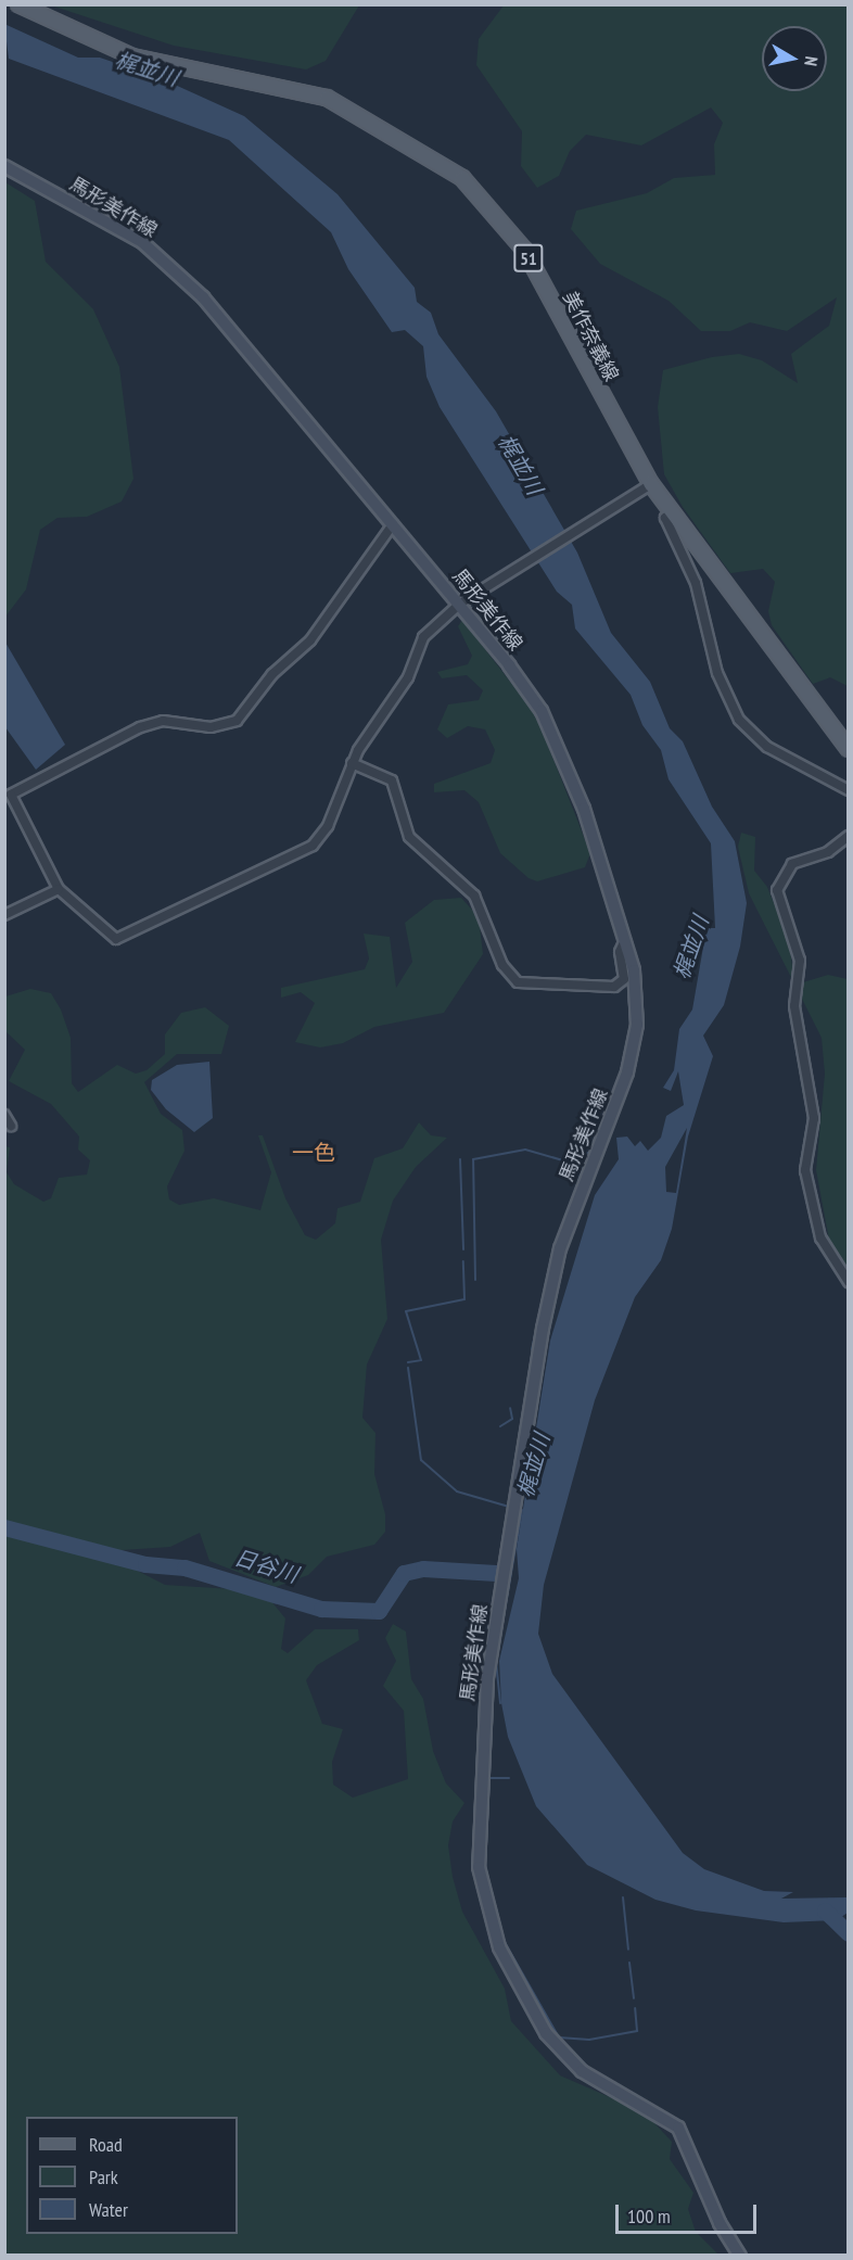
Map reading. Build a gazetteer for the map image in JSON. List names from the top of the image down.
{
  "streets": {
    "main road": ["馬形美作線", "51", "美作奈義線"]
  },
  "districts": ["一色"],
  "water": ["梶並川", "日谷川"],
  "legend": ["Road", "Park", "Water"],
  "scale_bar": "100 m",
  "north": "right"
}
